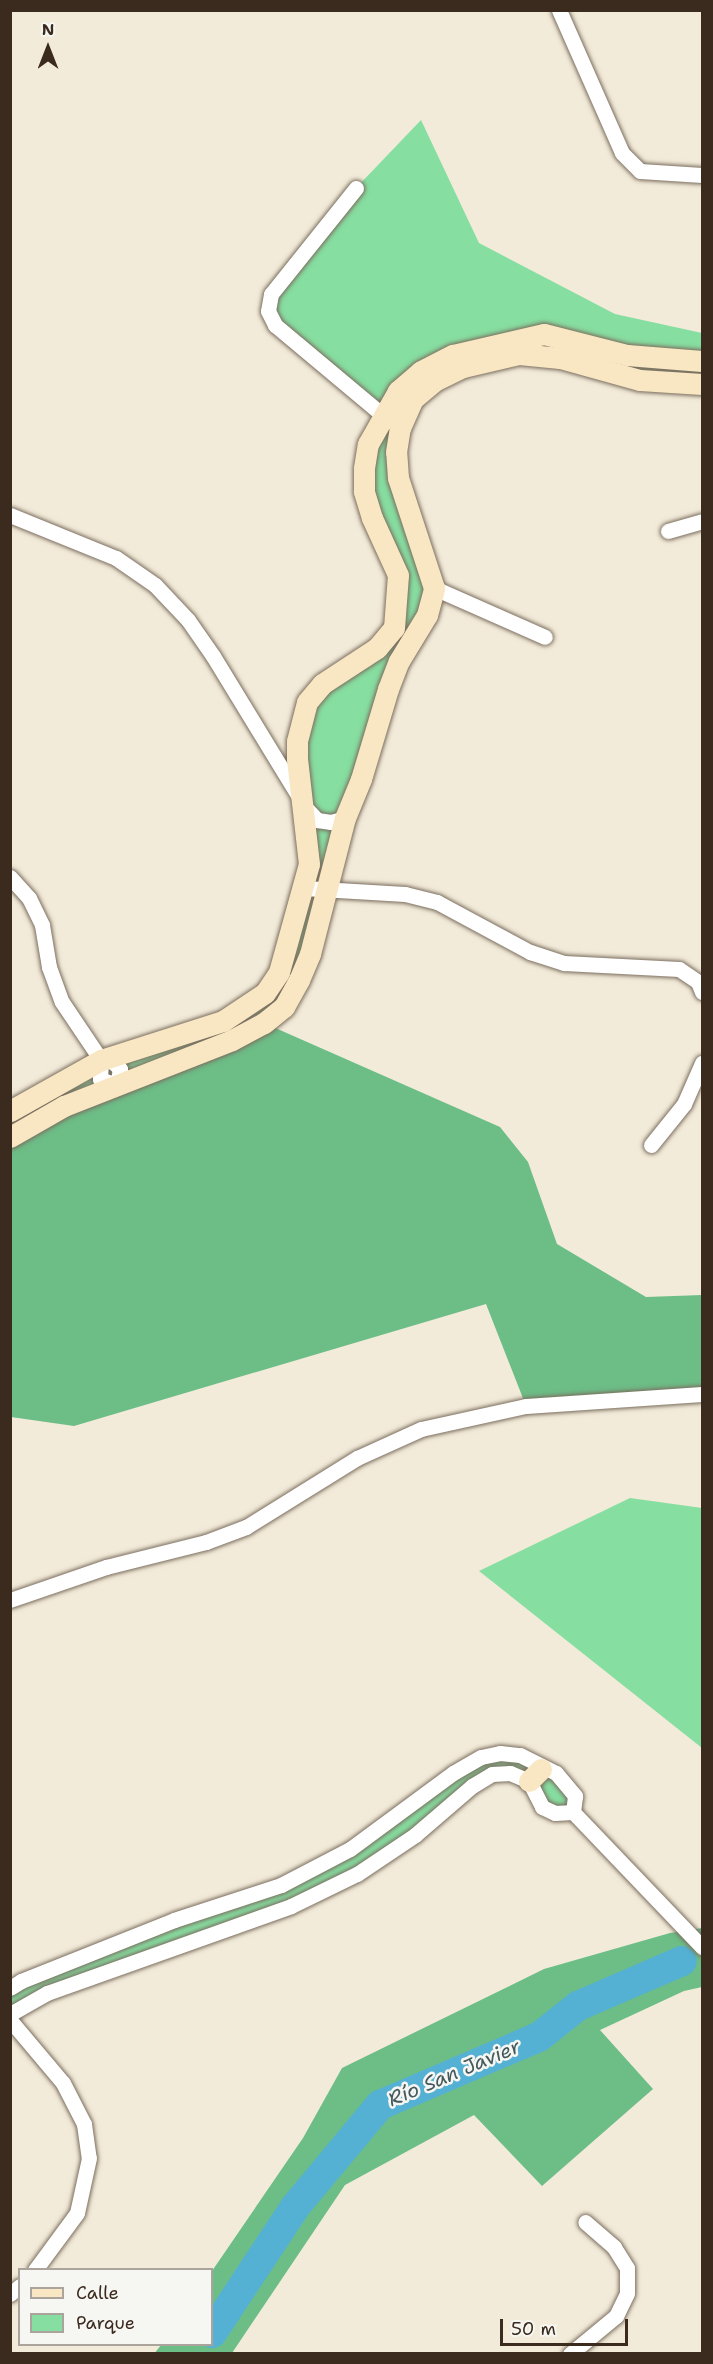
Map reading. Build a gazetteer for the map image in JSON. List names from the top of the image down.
{
  "water": ["Río San Javier"],
  "legend": ["Calle", "Parque"],
  "scale_bar": "50 m",
  "north": "top"
}
